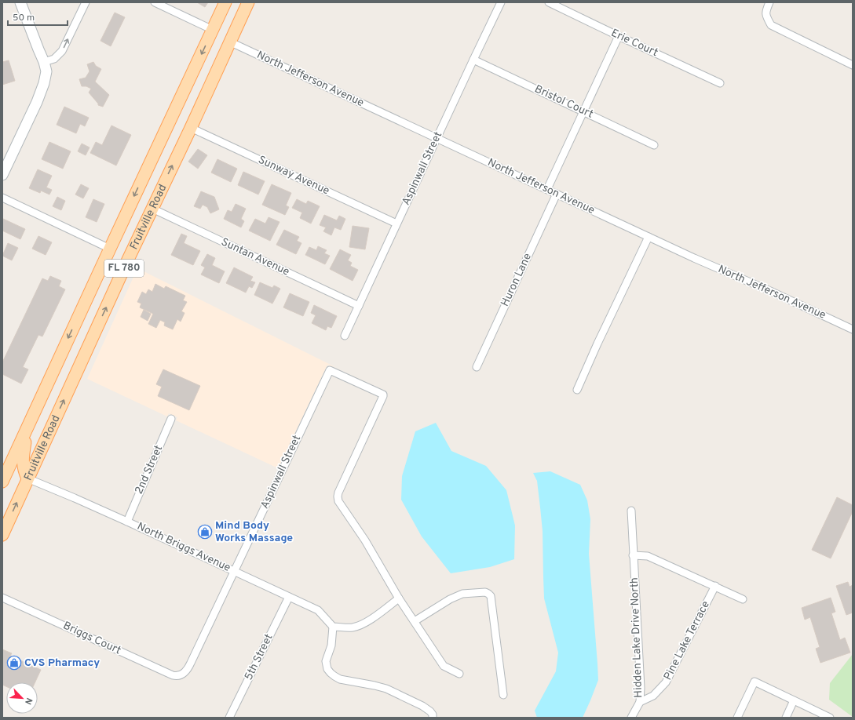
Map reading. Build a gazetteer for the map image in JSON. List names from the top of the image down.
{
  "streets": {
    "main road": ["Fruitville Road", "FL 780"],
    "street": [
      "Erie Court",
      "North Jefferson Avenue",
      "Bristol Court",
      "Aspinwall Street",
      "Sunway Avenue",
      "Suntan Avenue",
      "Huron Lane",
      "2nd Street",
      "North Briggs Avenue",
      "Hidden Lake Drive North",
      "Briggs Court",
      "Pine Lake Terrace",
      "5th Street"
    ]
  },
  "crossings": [
    ["North Jefferson Avenue", "Aspinwall Street"],
    ["North Jefferson Avenue", "Fruitville Road"],
    ["North Jefferson Avenue", "Huron Lane"],
    ["Bristol Court", "Aspinwall Street"],
    ["Aspinwall Street", "Sunway Avenue"],
    ["Aspinwall Street", "Suntan Avenue"],
    ["Aspinwall Street", "North Briggs Avenue"],
    ["Aspinwall Street", "Briggs Court"],
    ["Sunway Avenue", "Fruitville Road"],
    ["Fruitville Road", "Suntan Avenue"],
    ["Fruitville Road", "North Briggs Avenue"],
    ["2nd Street", "North Briggs Avenue"],
    ["North Briggs Avenue", "5th Street"],
    ["Hidden Lake Drive North", "Pine Lake Terrace"]
  ],
  "places": {
    "shop": ["Mind Body Works Massage", "CVS Pharmacy"]
  },
  "scale_bar": "50 m",
  "north": "bottom right"
}
